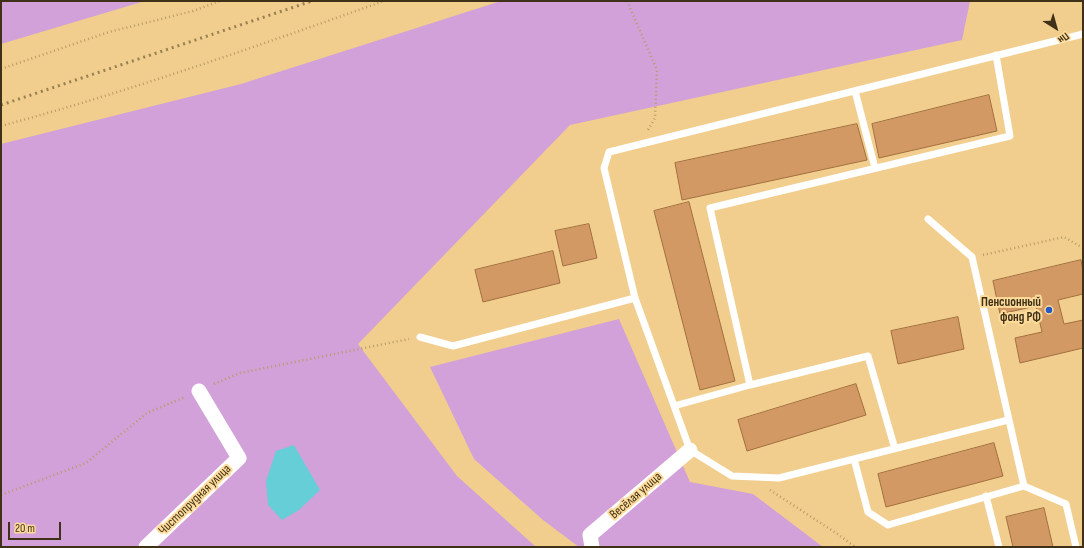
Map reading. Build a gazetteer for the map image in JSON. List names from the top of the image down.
{
  "streets": {
    "street": ["Весёлая улица", "Чистопрудная улица"]
  },
  "places": ["Пенсионный фонд РФ"],
  "scale_bar": "20 m",
  "north": "bottom right"
}
